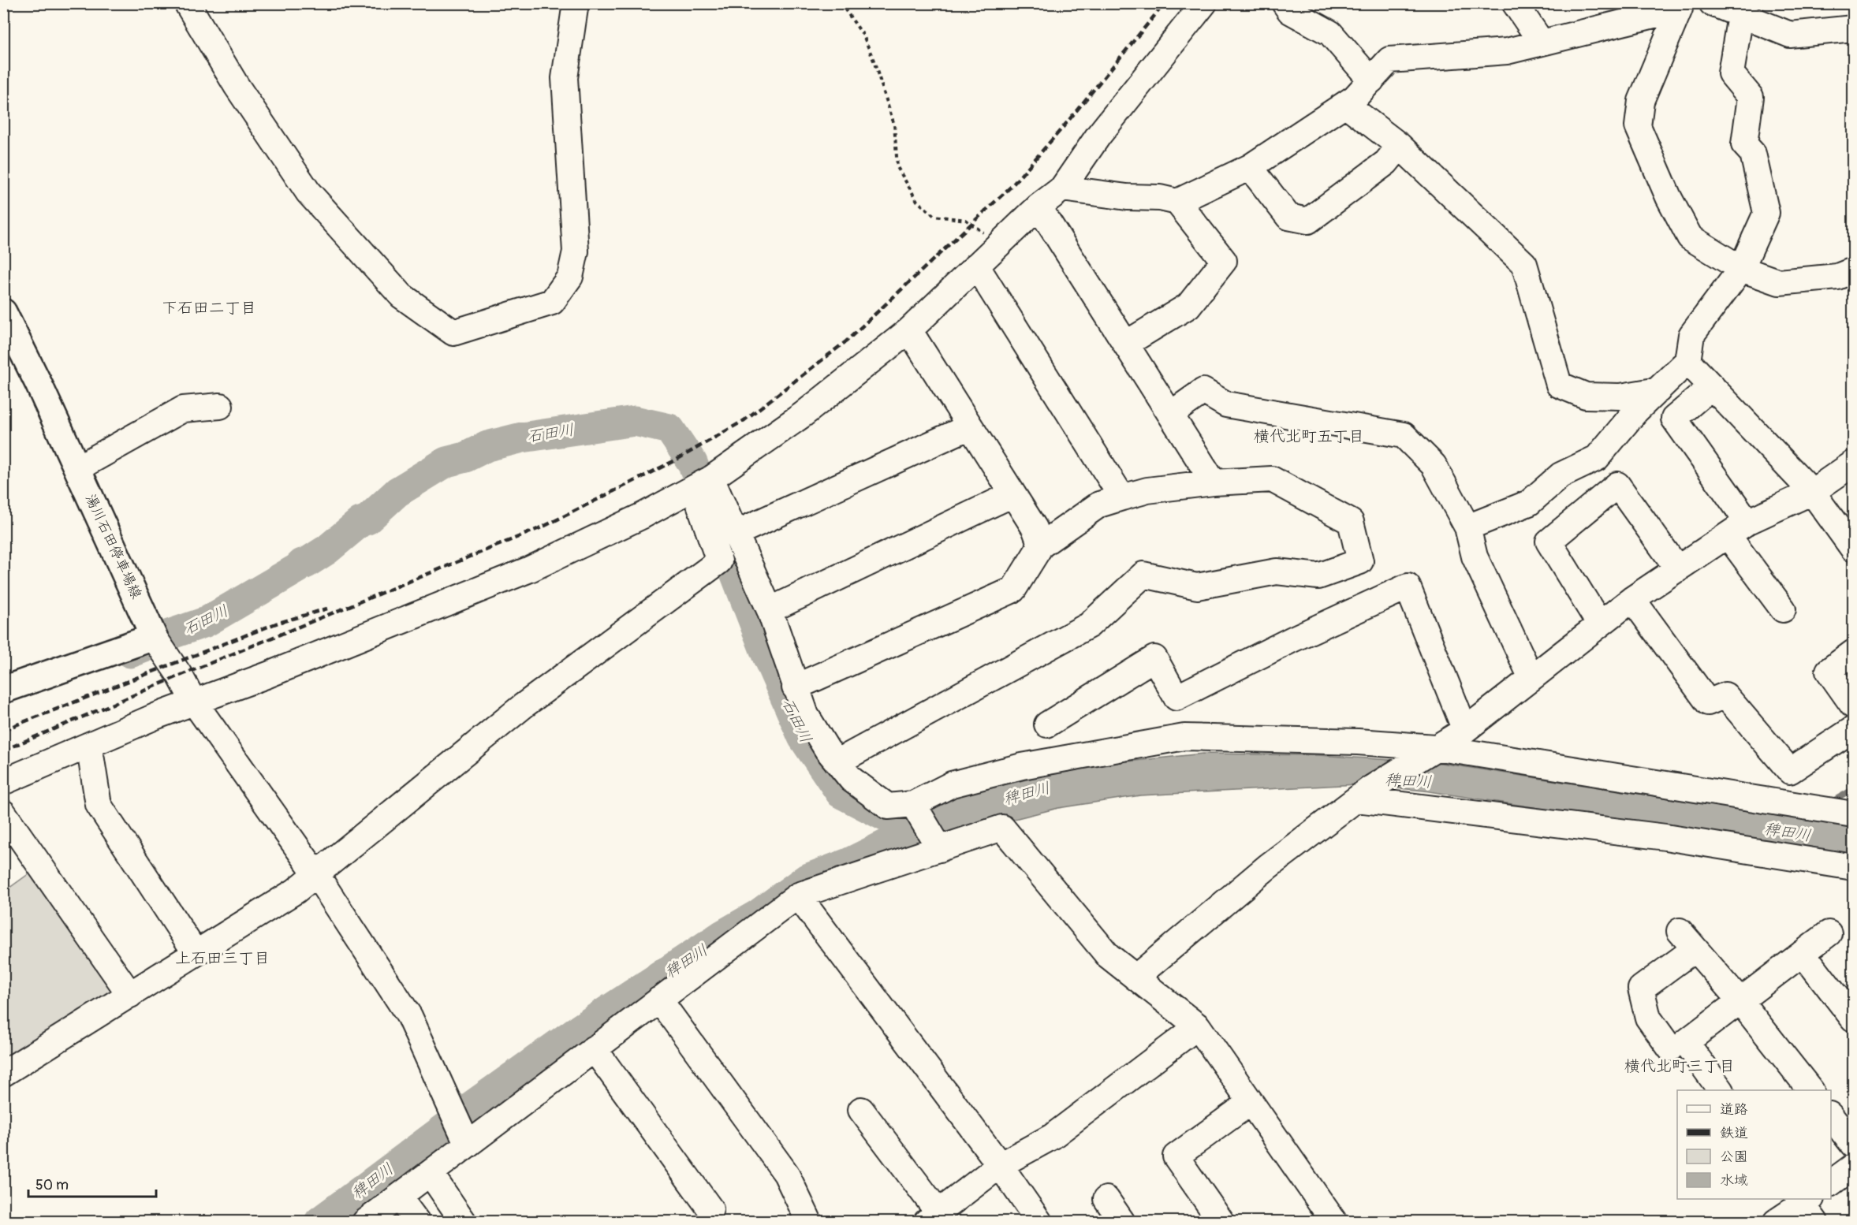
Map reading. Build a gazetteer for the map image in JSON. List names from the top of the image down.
{
  "streets": {
    "main road": ["湯川石田停車場線"]
  },
  "districts": [
    "下石田二丁目",
    "横代北町五丁目",
    "上石田三丁目",
    "横代北町三丁目"
  ],
  "water": ["石田川", "稗田川"],
  "legend": [
    "道路",
    "鉄道",
    "公園",
    "水域"
  ],
  "scale_bar": "50 m"
}
